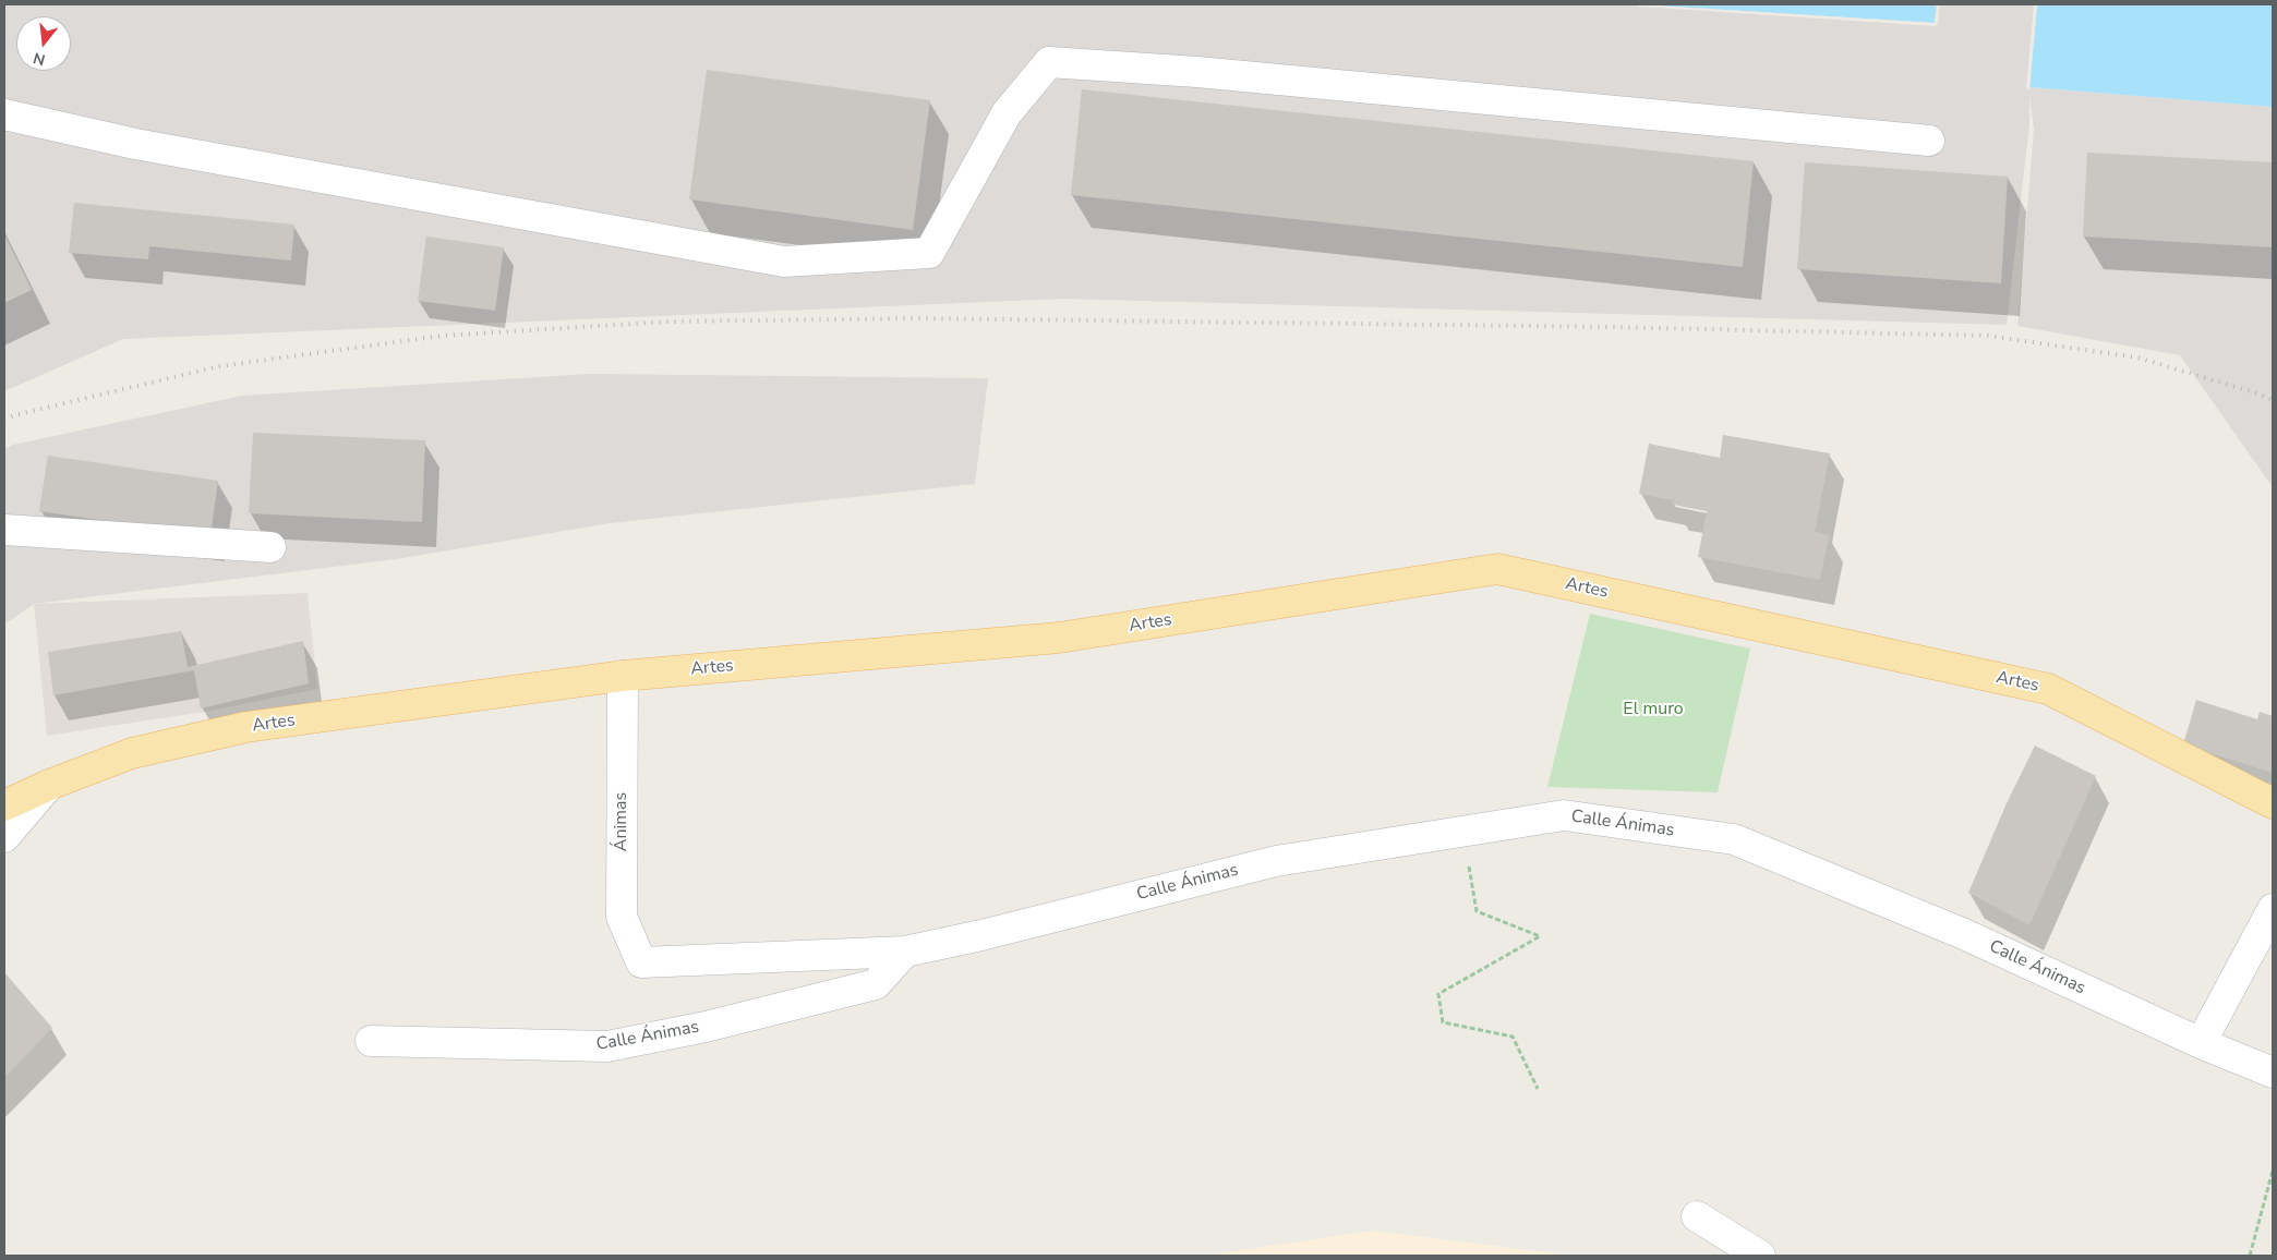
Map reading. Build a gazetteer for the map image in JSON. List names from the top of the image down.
{
  "streets": {
    "main road": ["Artes"],
    "street": ["Ánimas", "Calle Ánimas"]
  },
  "crossings": [
    ["Artes", "Ánimas"],
    ["Ánimas", "Calle Ánimas"]
  ],
  "parks": ["El muro"],
  "north": "bottom"
}
